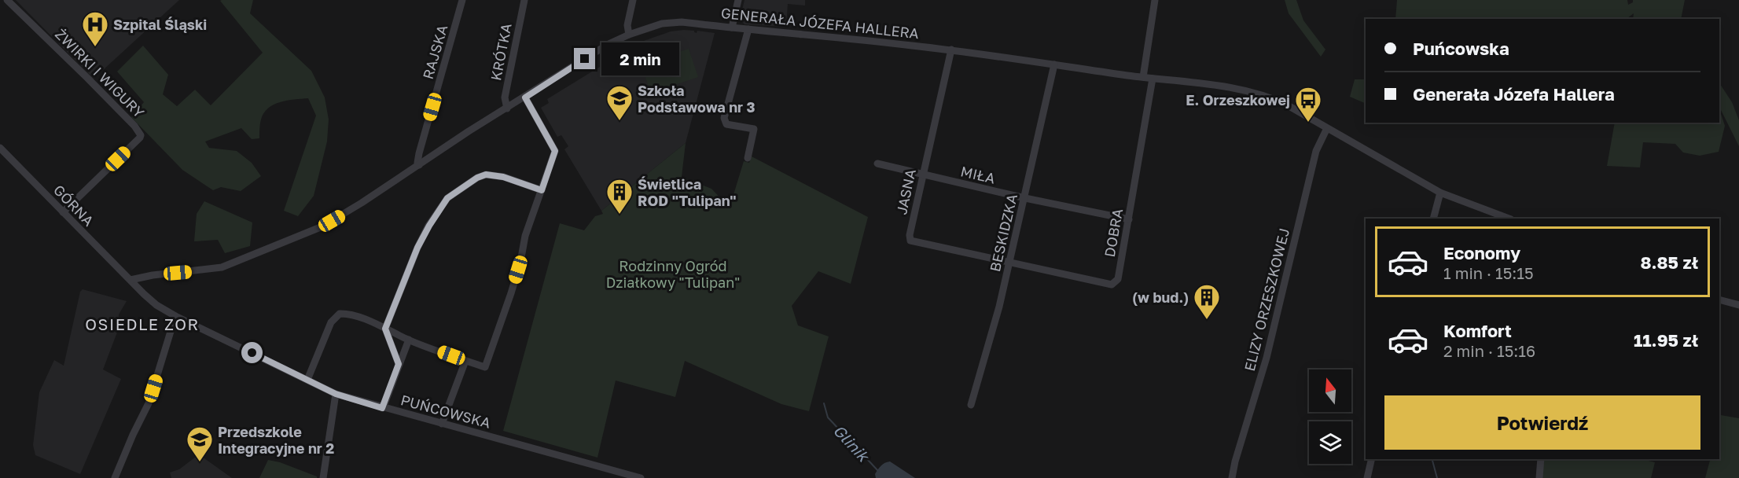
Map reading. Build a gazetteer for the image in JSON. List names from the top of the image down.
{
  "streets": {
    "street": [
      "GENERAŁA JÓZEFA HALLERA",
      "RAJSKA",
      "KRÓTKA",
      "ŻWIRKI I WIGURY",
      "MIŁA",
      "JASNA",
      "GÓRNA",
      "BESKIDZKA",
      "DOBRA",
      "ELIZY ORZESZKOWEJ",
      "PUŃCOWSKA"
    ]
  },
  "crossings": [
    ["GENERAŁA JÓZEFA HALLERA", "RAJSKA"],
    ["GENERAŁA JÓZEFA HALLERA", "KRÓTKA"],
    ["GENERAŁA JÓZEFA HALLERA", "JASNA"],
    ["GENERAŁA JÓZEFA HALLERA", "GÓRNA"],
    ["GENERAŁA JÓZEFA HALLERA", "BESKIDZKA"],
    ["GENERAŁA JÓZEFA HALLERA", "DOBRA"],
    ["GENERAŁA JÓZEFA HALLERA", "ELIZY ORZESZKOWEJ"],
    ["GENERAŁA JÓZEFA HALLERA", "PUŃCOWSKA"],
    ["ŻWIRKI I WIGURY", "GÓRNA"],
    ["MIŁA", "JASNA"],
    ["MIŁA", "BESKIDZKA"],
    ["MIŁA", "DOBRA"],
    ["JASNA", "BESKIDZKA"],
    ["JASNA", "DOBRA"],
    ["GÓRNA", "PUŃCOWSKA"],
    ["BESKIDZKA", "DOBRA"]
  ],
  "districts": ["OSIEDLE ZOR"],
  "water": ["Glinik"],
  "parks": ["Rodzinny Ogród Działkowy \"Tulipan\""],
  "places": {
    "hospital": ["Szpital Śląski"],
    "school or university": ["Szkoła Podstawowa nr 3", "Przedszkole Integracyjne nr 2"],
    "bus stop": ["E. Orzeszkowej"],
    "building": ["Świetlica ROD \"Tulipan\"", "(w bud.)"]
  },
  "north": "top",
  "page": {
    "banner": ["Puńcowska", "Generała Józefa Hallera"],
    "bubble": "2 min",
    "list": [
      {
        "name": "Economy",
        "note": "1 min · 15:15",
        "value": "8.85 zł"
      },
      {
        "name": "Komfort",
        "note": "2 min · 15:16",
        "value": "11.95 zł"
      }
    ],
    "buttons": "Potwierdź"
  }
}
